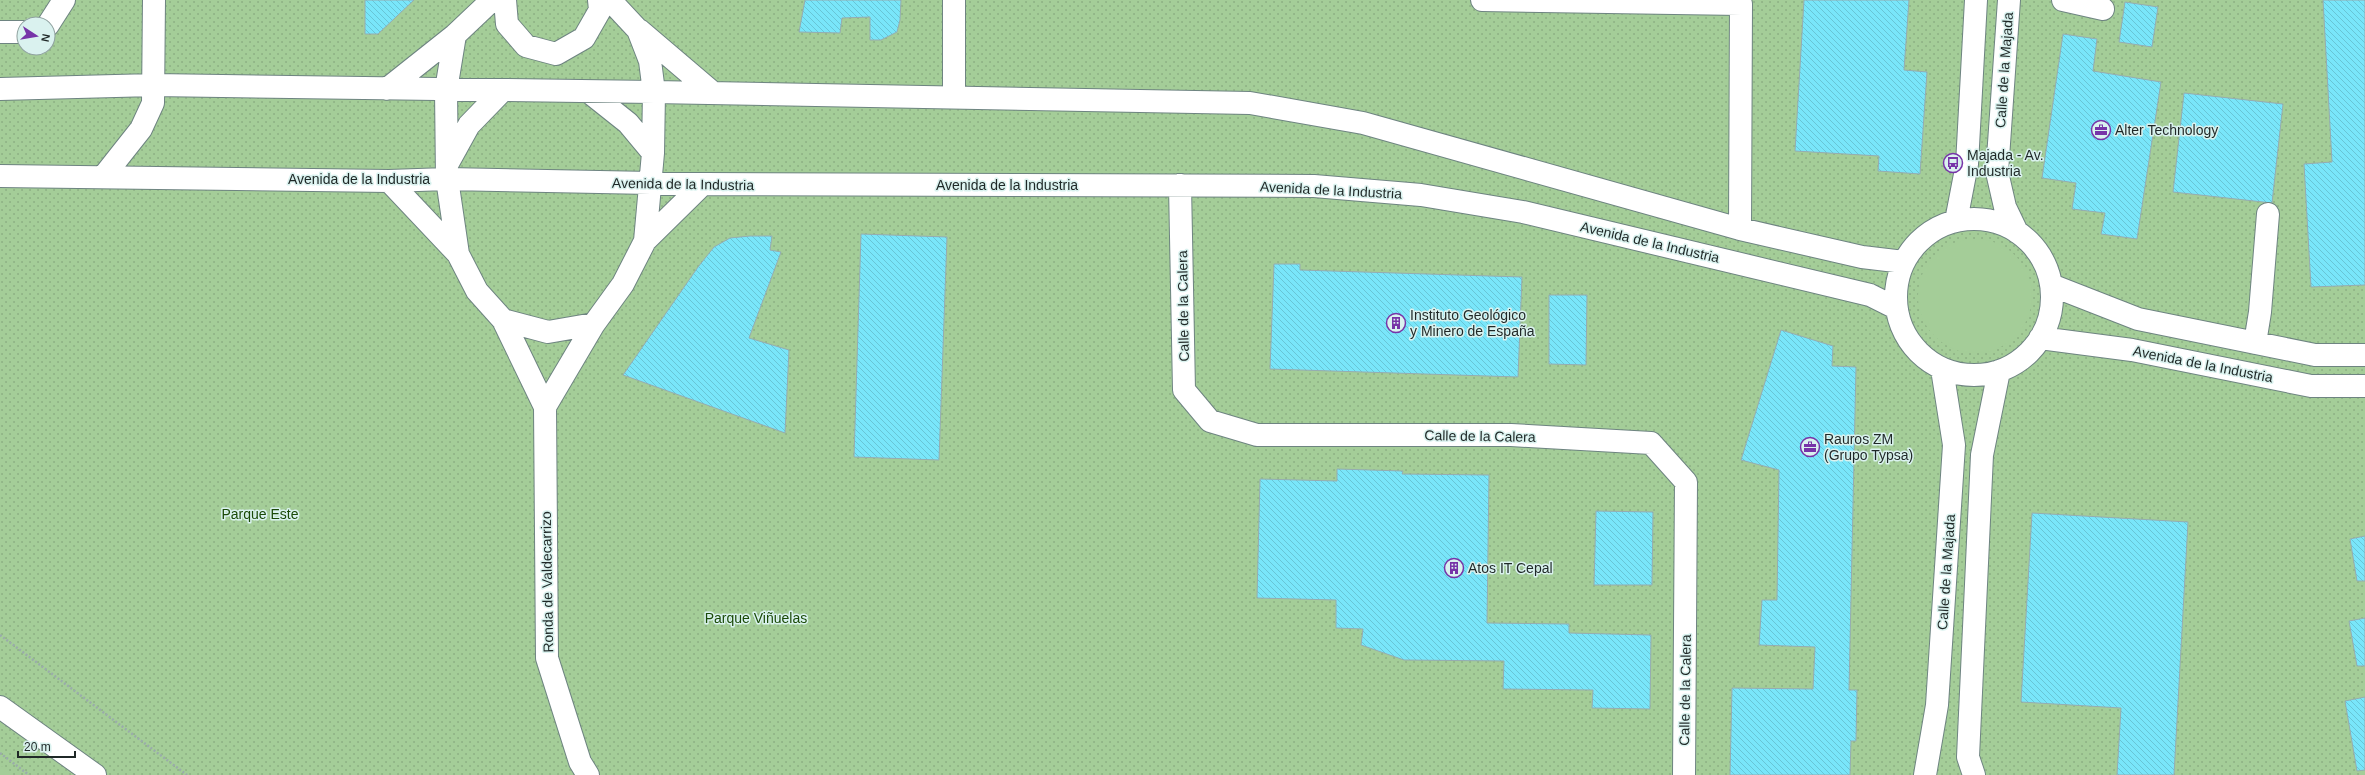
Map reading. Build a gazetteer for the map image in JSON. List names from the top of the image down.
{
  "streets": {
    "street": [
      "Calle de la Majada",
      "Avenida de la Industria",
      "Calle de la Calera",
      "Ronda de Valdecarrizo"
    ]
  },
  "crossings": [
    ["Avenida de la Industria", "Calle de la Calera"]
  ],
  "parks": ["Parque Este", "Parque Viñuelas"],
  "places": {
    "office": ["Alter Technology", "Rauros ZM (Grupo Typsa)"],
    "bus stop": ["Majada - Av. Industria"],
    "building": ["Instituto Geológico y Minero de España", "Atos IT Cepal"]
  },
  "scale_bar": "20 m",
  "north": "right"
}
